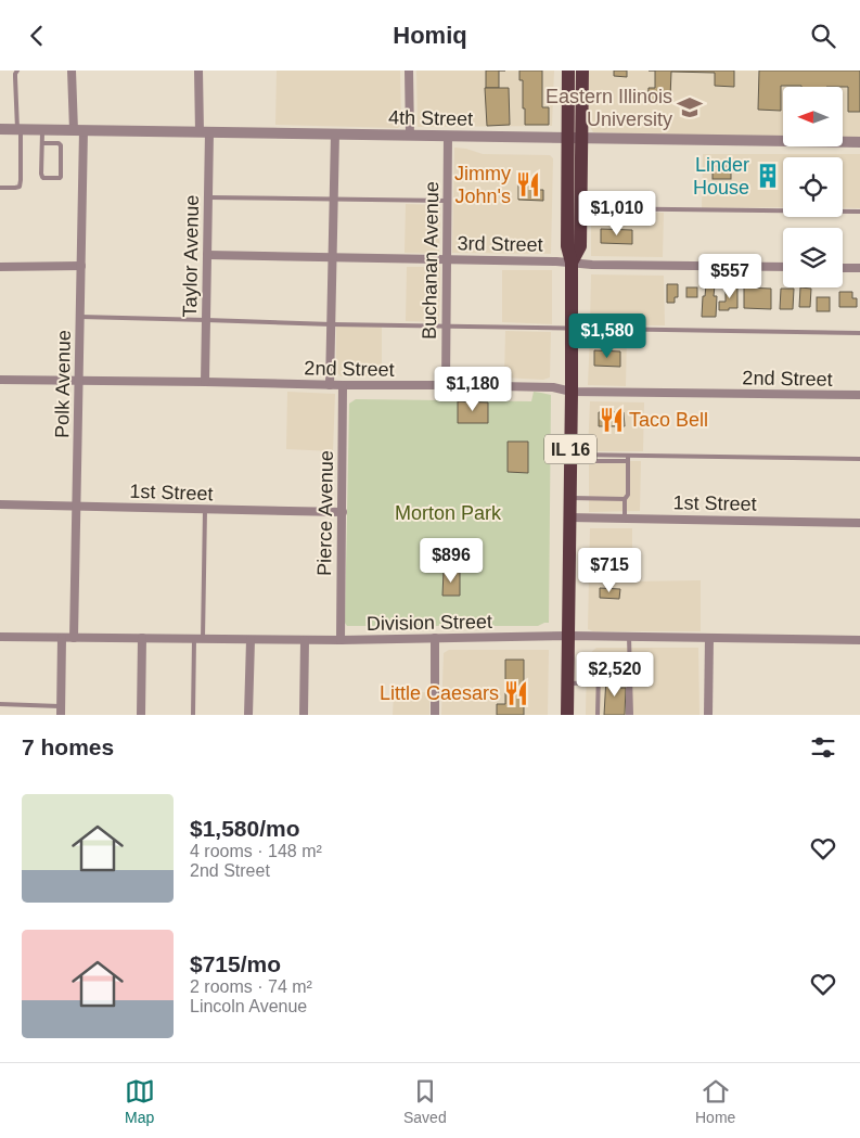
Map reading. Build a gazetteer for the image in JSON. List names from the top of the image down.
{
  "streets": {
    "main road": ["IL 16"],
    "street": [
      "4th Street",
      "3rd Street",
      "Taylor Avenue",
      "Buchanan Avenue",
      "2nd Street",
      "Polk Avenue",
      "1st Street",
      "Pierce Avenue",
      "Division Street"
    ]
  },
  "crossings": [
    ["4th Street", "Taylor Avenue"],
    ["4th Street", "Buchanan Avenue"],
    ["4th Street", "Polk Avenue"],
    ["4th Street", "IL 16"],
    ["3rd Street", "Taylor Avenue"],
    ["3rd Street", "Buchanan Avenue"],
    ["3rd Street", "IL 16"],
    ["Taylor Avenue", "2nd Street"],
    ["Buchanan Avenue", "2nd Street"],
    ["2nd Street", "Polk Avenue"],
    ["2nd Street", "IL 16"],
    ["2nd Street", "Pierce Avenue"],
    ["Polk Avenue", "1st Street"],
    ["Polk Avenue", "Division Street"],
    ["IL 16", "1st Street"],
    ["IL 16", "Division Street"],
    ["1st Street", "Pierce Avenue"],
    ["Pierce Avenue", "Division Street"]
  ],
  "parks": ["Morton Park"],
  "places": {
    "school or university": ["Eastern Illinois University"],
    "building": ["Linder House"],
    "restaurant": ["Jimmy John's", "Taco Bell", "Little Caesars"]
  },
  "north": "left",
  "page": {
    "header": "Homiq",
    "price": [
      "$1,010",
      "$557",
      "$1,580",
      "$1,180",
      "$896",
      "$715",
      "$2,520"
    ],
    "heading": "7 homes",
    "list": [
      {
        "name": "$1,580/mo",
        "note": "4 rooms · 148 m² · 2nd Street"
      },
      {
        "name": "$715/mo",
        "note": "2 rooms · 74 m² · Lincoln Avenue"
      }
    ],
    "tabs": ["Map", "Saved", "Home"]
  }
}
